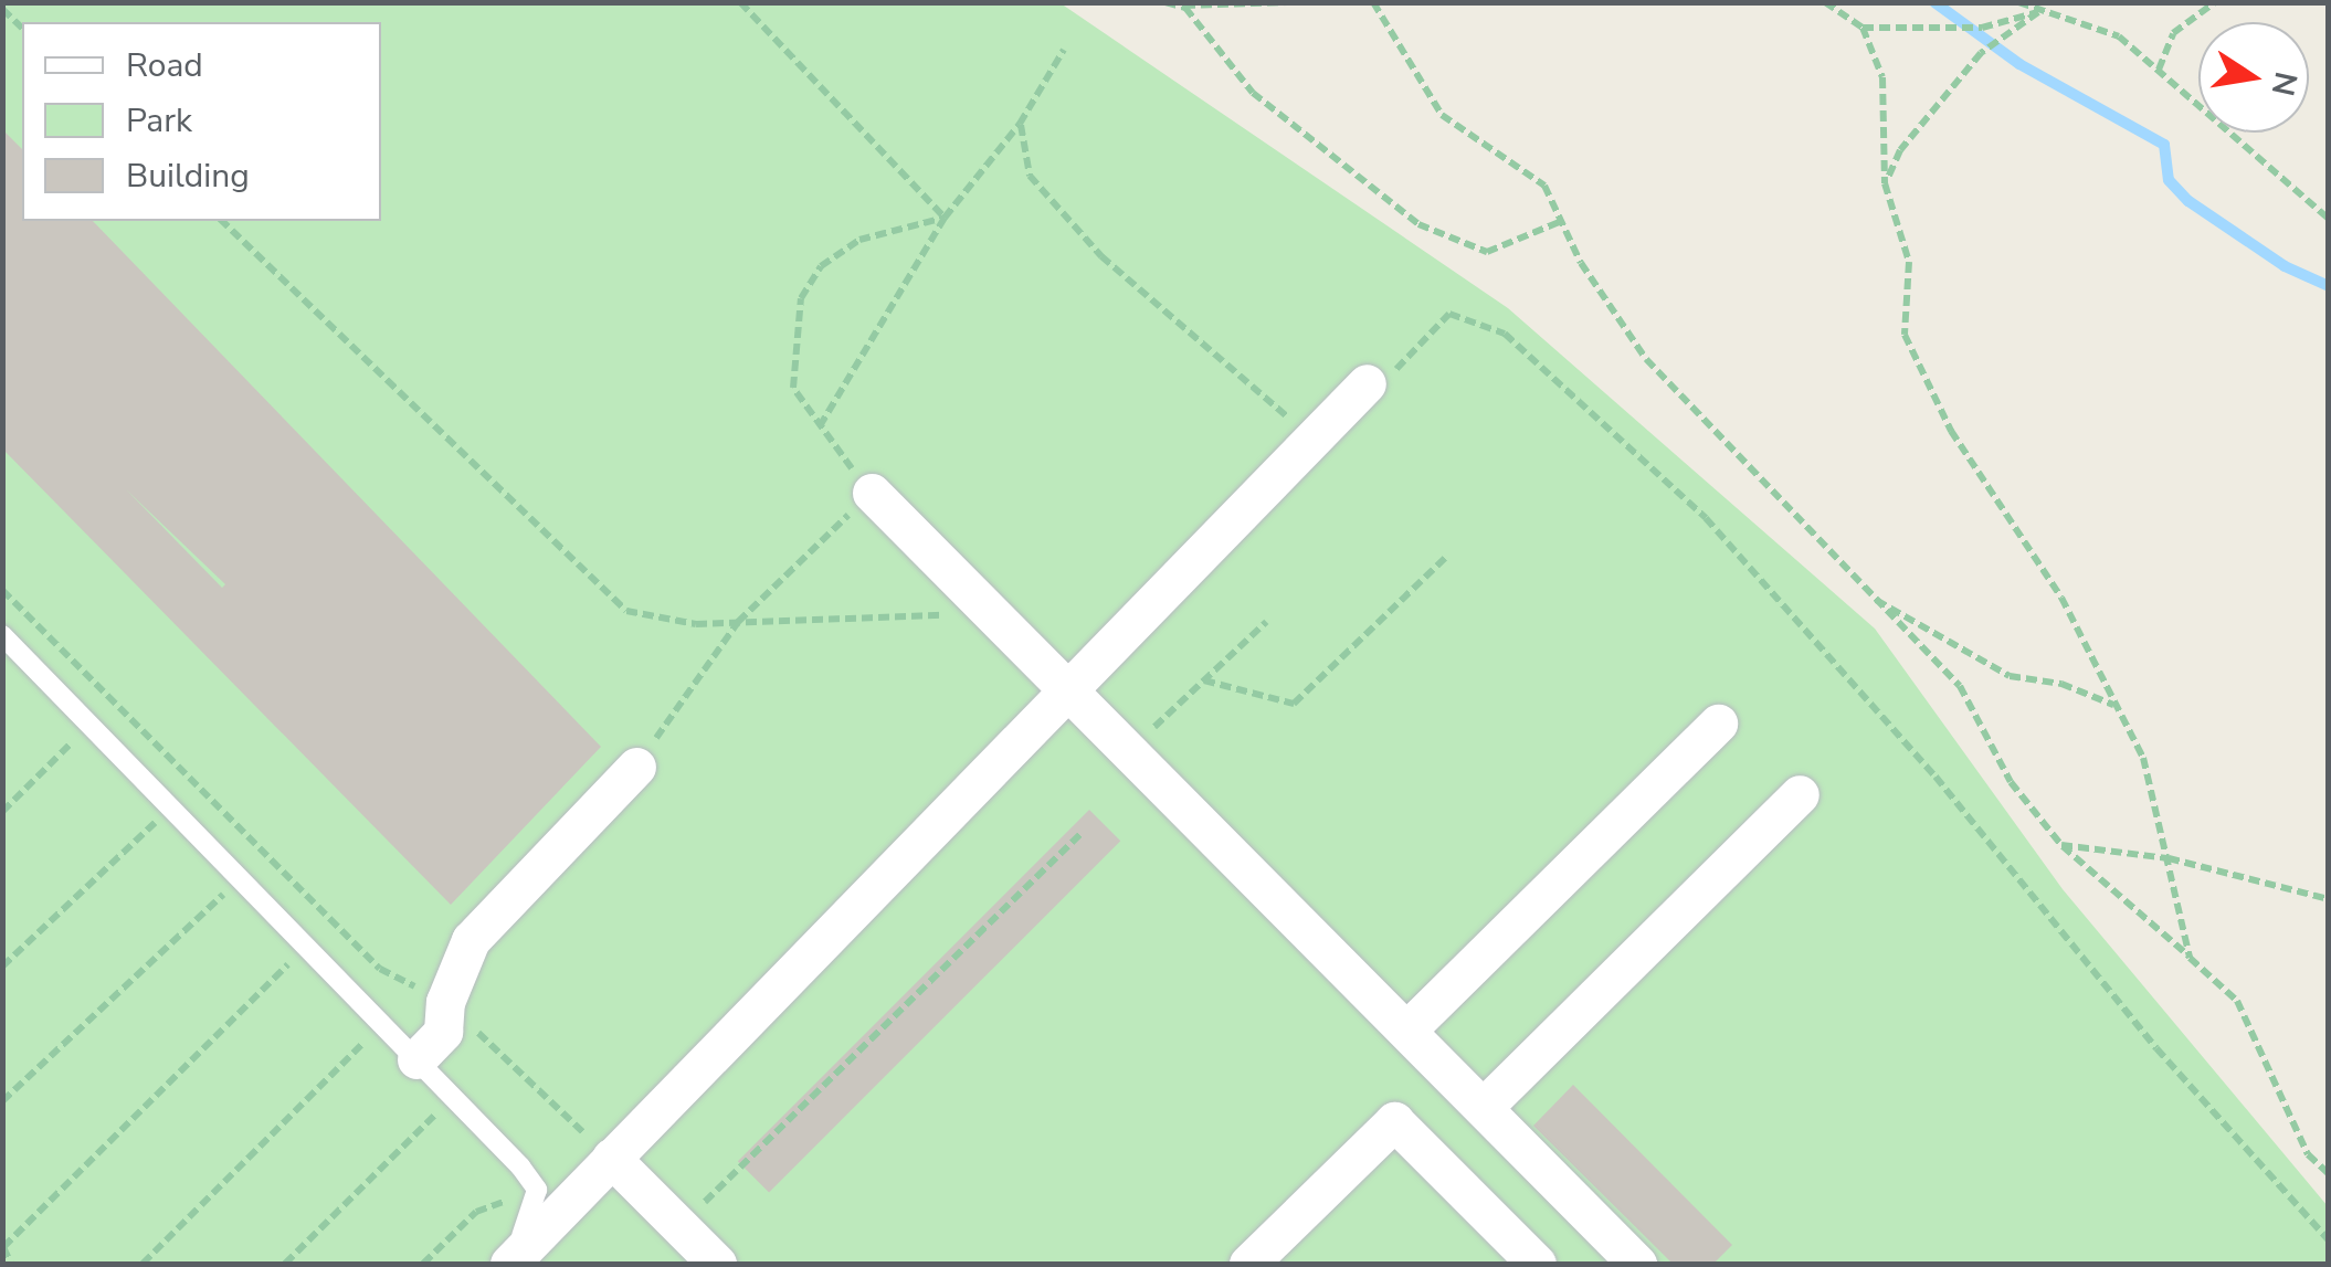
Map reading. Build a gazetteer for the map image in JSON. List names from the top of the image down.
{
  "legend": ["Road", "Park", "Building"],
  "north": "right"
}
